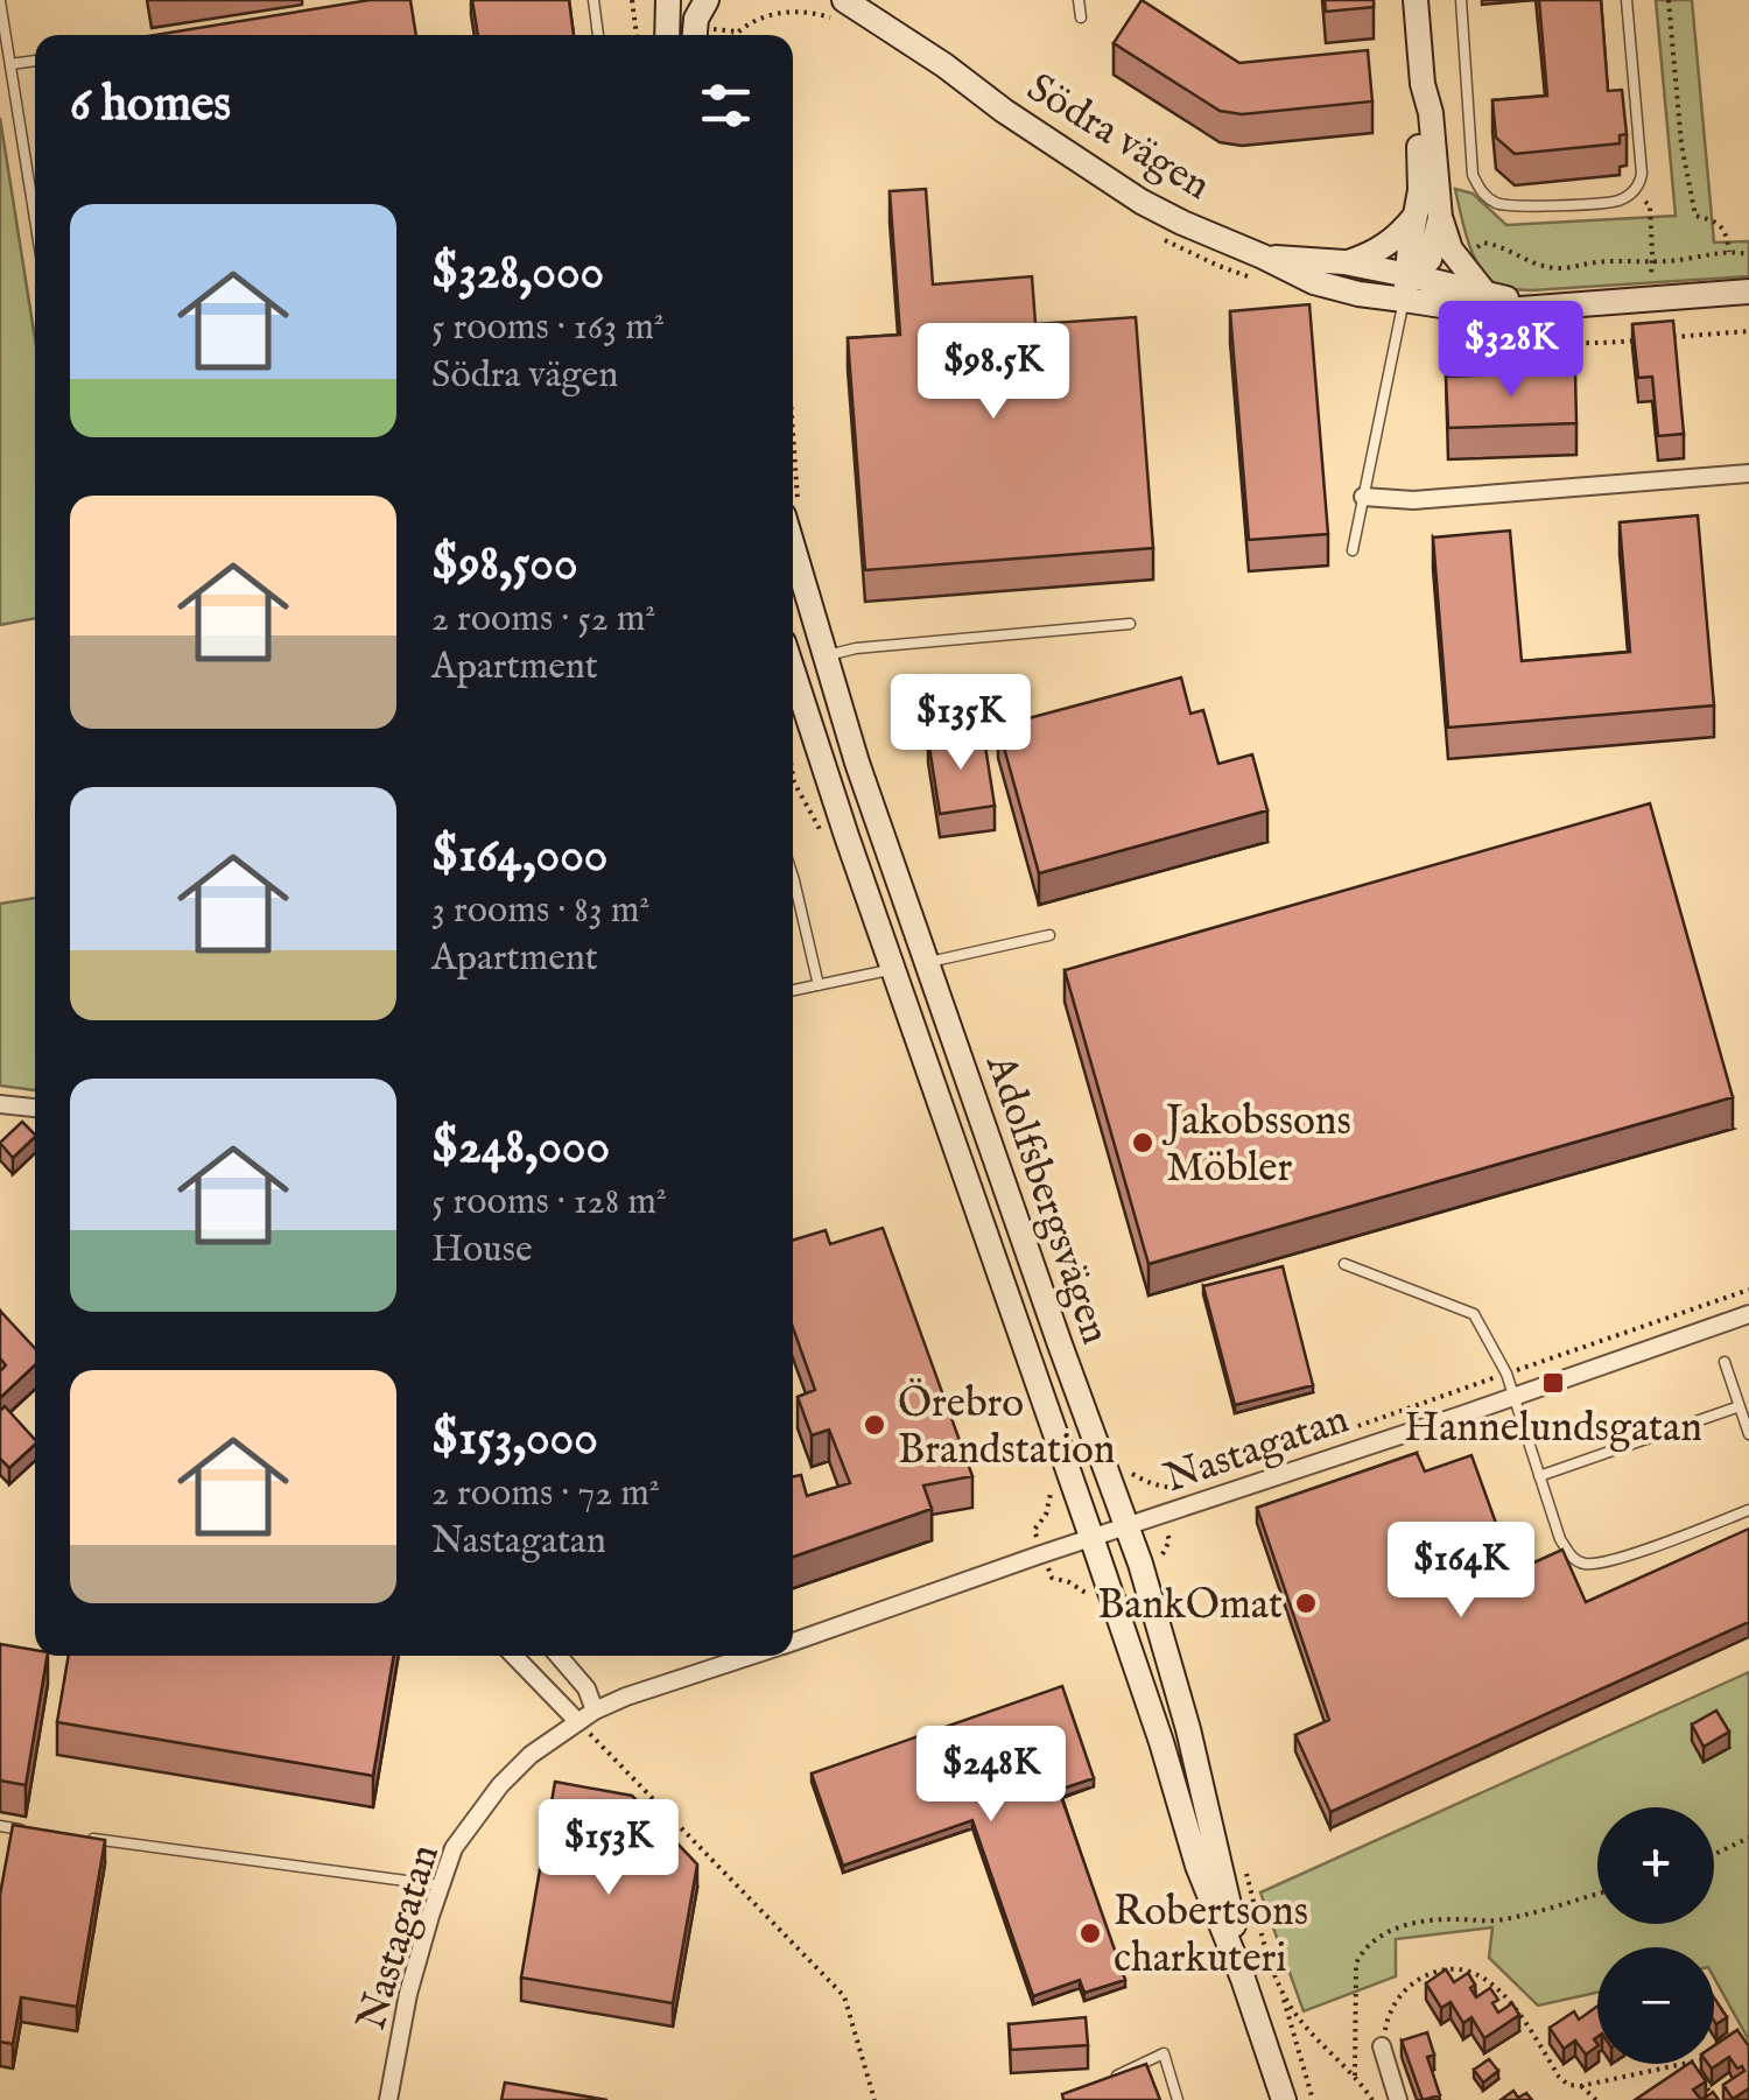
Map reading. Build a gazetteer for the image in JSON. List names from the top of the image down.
{
  "streets": {
    "main road": ["Södra vägen", "Adolfsbergsvägen"],
    "street": ["Nastagatan"]
  },
  "crossings": [
    ["Adolfsbergsvägen", "Nastagatan"]
  ],
  "places": {
    "other": [
      "Jakobssons Möbler",
      "Örebro Brandstation",
      "BankOmat",
      "Robertsons charkuteri"
    ],
    "transit": ["Hannelundsgatan"]
  },
  "page": {
    "heading": "6 homes",
    "list": [
      {
        "name": "$328,000",
        "note": "5 rooms · 163 m² · Södra vägen"
      },
      {
        "name": "$98,500",
        "note": "2 rooms · 52 m² · Apartment"
      },
      {
        "name": "$164,000",
        "note": "3 rooms · 83 m² · Apartment"
      },
      {
        "name": "$248,000",
        "note": "5 rooms · 128 m² · House"
      },
      {
        "name": "$153,000",
        "note": "2 rooms · 72 m² · Nastagatan"
      }
    ],
    "price": [
      "$328K",
      "$98.5K",
      "$135K",
      "$164K",
      "$248K",
      "$153K"
    ],
    "map_buttons": ["+", "−"]
  }
}
